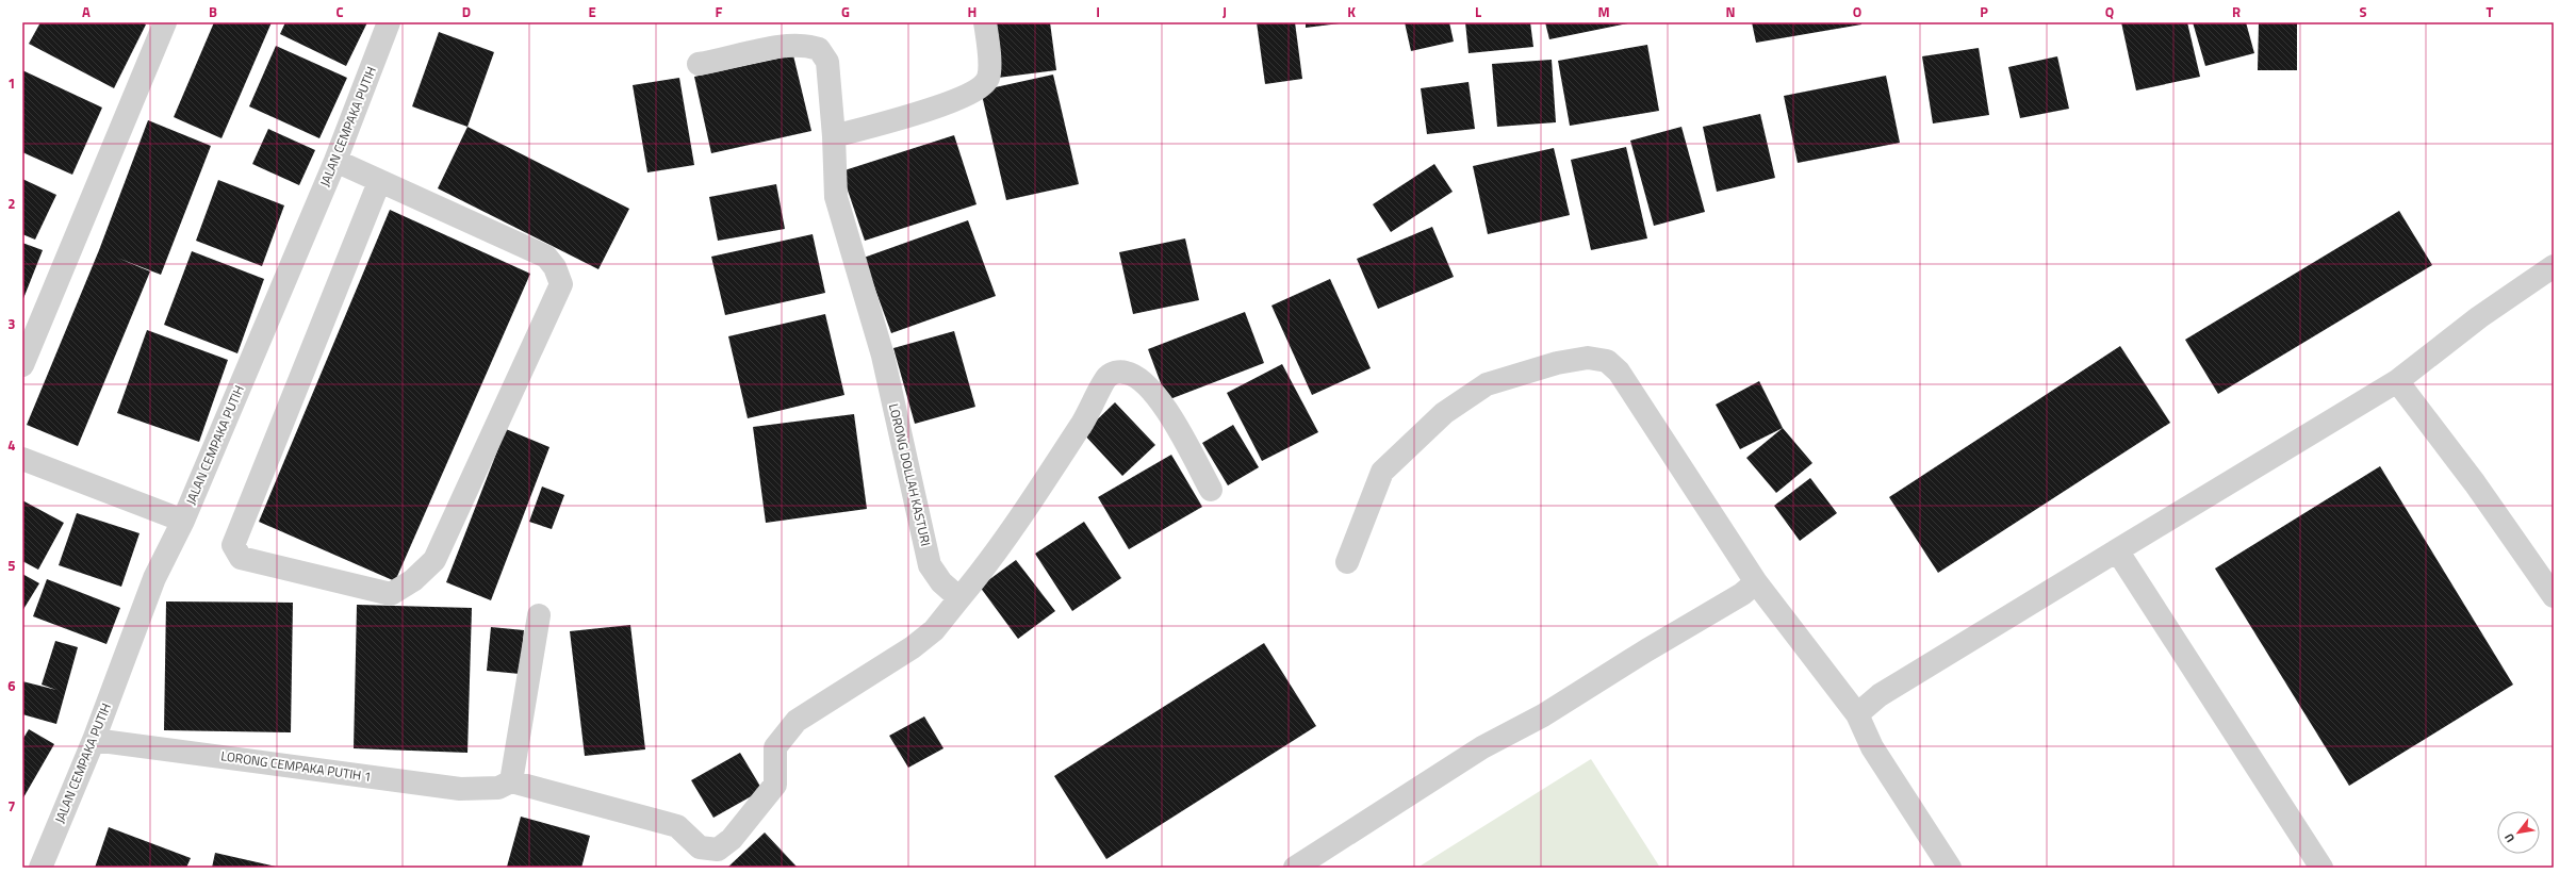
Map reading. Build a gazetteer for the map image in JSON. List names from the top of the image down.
{
  "streets": {
    "street": ["JALAN CEMPAKA PUTIH", "LORONG DOLLAH KASTURI", "LORONG CEMPAKA PUTIH 1"]
  },
  "crossings": [
    ["JALAN CEMPAKA PUTIH", "LORONG CEMPAKA PUTIH 1"],
    ["LORONG DOLLAH KASTURI", "LORONG CEMPAKA PUTIH 1"]
  ],
  "north": "bottom left",
  "grid": {
    "columns": [
      "A",
      "B",
      "C",
      "D",
      "E",
      "F",
      "G",
      "H",
      "I",
      "J",
      "K",
      "L",
      "M",
      "N",
      "O",
      "P",
      "Q",
      "R",
      "S",
      "T"
    ],
    "rows": [
      "1",
      "2",
      "3",
      "4",
      "5",
      "6",
      "7"
    ]
  }
}
